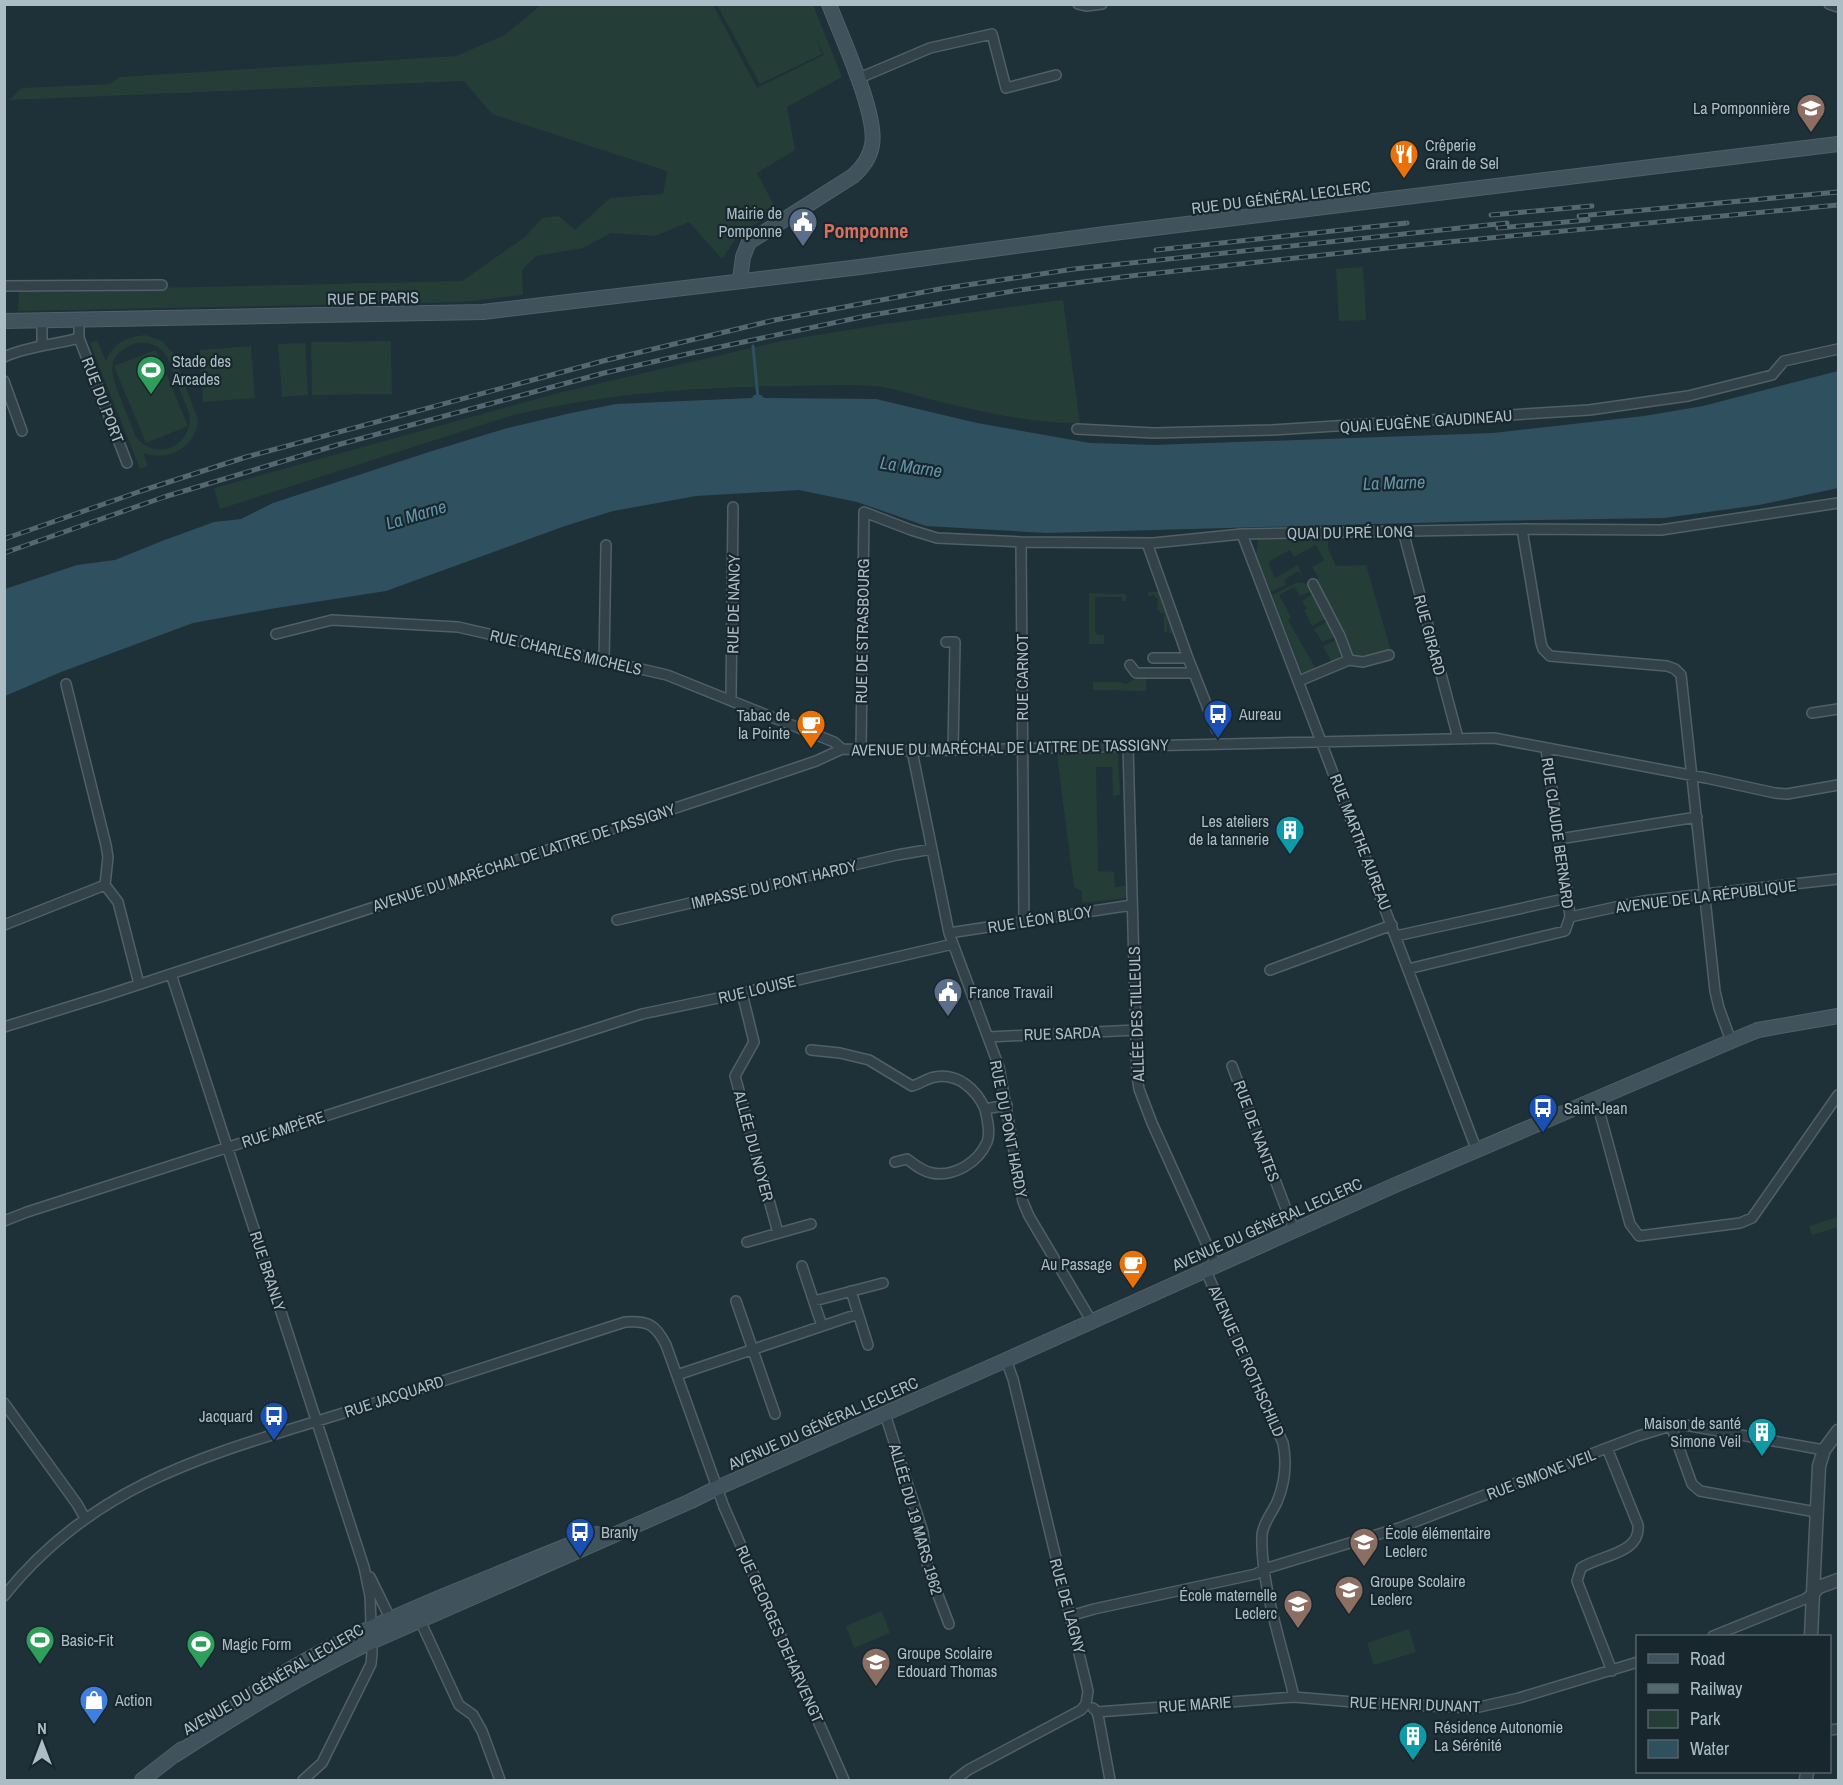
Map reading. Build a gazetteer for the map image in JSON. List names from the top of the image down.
{
  "streets": {
    "main road": ["RUE DU GÉNÉRAL LECLERC", "RUE DE PARIS", "AVENUE DU GÉNÉRAL LECLERC"],
    "street": [
      "RUE DU PORT",
      "QUAI EUGÈNE GAUDINEAU",
      "QUAI DU PRÉ LONG",
      "RUE DE NANCY",
      "RUE DE STRASBOURG",
      "RUE GIRARD",
      "RUE CHARLES MICHELS",
      "RUE CARNOT",
      "AVENUE DU MARÉCHAL DE LATTRE DE TASSIGNY",
      "RUE CLAUDE BERNARD",
      "RUE MARTHE AUREAU",
      "IMPASSE DU PONT HARDY",
      "AVENUE DE LA RÉPUBLIQUE",
      "RUE LÉON BLOY",
      "RUE LOUISE",
      "ALLÉE DES TILLEULS",
      "RUE SARDA",
      "RUE AMPÈRE",
      "RUE DU PONT HARDY",
      "RUE DE NANTES",
      "ALLÉE DU NOYER",
      "RUE BRANLY",
      "AVENUE DE ROTHSCHILD",
      "RUE JACQUARD",
      "RUE SIMONE VEIL",
      "ALLÉE DU 19 MARS 1962",
      "RUE DE LAGNY",
      "RUE GEORGES DEHARVENGT",
      "RUE MARIE",
      "RUE HENRI DUNANT"
    ]
  },
  "crossings": [
    ["RUE DU GÉNÉRAL LECLERC", "RUE DE PARIS"],
    ["QUAI DU PRÉ LONG", "RUE DE STRASBOURG"],
    ["QUAI DU PRÉ LONG", "RUE GIRARD"],
    ["QUAI DU PRÉ LONG", "RUE CARNOT"],
    ["QUAI DU PRÉ LONG", "RUE MARTHE AUREAU"],
    ["RUE DE NANCY", "RUE CHARLES MICHELS"],
    ["RUE DE STRASBOURG", "AVENUE DU MARÉCHAL DE LATTRE DE TASSIGNY"],
    ["RUE GIRARD", "AVENUE DU MARÉCHAL DE LATTRE DE TASSIGNY"],
    ["RUE CHARLES MICHELS", "AVENUE DU MARÉCHAL DE LATTRE DE TASSIGNY"],
    ["RUE CARNOT", "AVENUE DU MARÉCHAL DE LATTRE DE TASSIGNY"],
    ["RUE CARNOT", "RUE LÉON BLOY"],
    ["AVENUE DU MARÉCHAL DE LATTRE DE TASSIGNY", "RUE CLAUDE BERNARD"],
    ["AVENUE DU MARÉCHAL DE LATTRE DE TASSIGNY", "RUE MARTHE AUREAU"],
    ["AVENUE DU MARÉCHAL DE LATTRE DE TASSIGNY", "ALLÉE DES TILLEULS"],
    ["AVENUE DU MARÉCHAL DE LATTRE DE TASSIGNY", "RUE DU PONT HARDY"],
    ["AVENUE DU MARÉCHAL DE LATTRE DE TASSIGNY", "RUE BRANLY"],
    ["RUE CLAUDE BERNARD", "AVENUE DE LA RÉPUBLIQUE"],
    ["RUE MARTHE AUREAU", "AVENUE DU GÉNÉRAL LECLERC"],
    ["IMPASSE DU PONT HARDY", "RUE DU PONT HARDY"],
    ["RUE LÉON BLOY", "ALLÉE DES TILLEULS"],
    ["RUE LÉON BLOY", "RUE DU PONT HARDY"],
    ["RUE LOUISE", "RUE AMPÈRE"],
    ["RUE LOUISE", "RUE DU PONT HARDY"],
    ["RUE LOUISE", "ALLÉE DU NOYER"],
    ["ALLÉE DES TILLEULS", "RUE SARDA"],
    ["ALLÉE DES TILLEULS", "AVENUE DU GÉNÉRAL LECLERC"],
    ["ALLÉE DES TILLEULS", "AVENUE DE ROTHSCHILD"],
    ["RUE SARDA", "RUE DU PONT HARDY"],
    ["RUE AMPÈRE", "RUE BRANLY"],
    ["RUE DU PONT HARDY", "AVENUE DU GÉNÉRAL LECLERC"],
    ["RUE DE NANTES", "AVENUE DU GÉNÉRAL LECLERC"],
    ["AVENUE DU GÉNÉRAL LECLERC", "RUE BRANLY"],
    ["AVENUE DU GÉNÉRAL LECLERC", "AVENUE DE ROTHSCHILD"],
    ["AVENUE DU GÉNÉRAL LECLERC", "RUE JACQUARD"],
    ["AVENUE DU GÉNÉRAL LECLERC", "ALLÉE DU 19 MARS 1962"],
    ["AVENUE DU GÉNÉRAL LECLERC", "RUE DE LAGNY"],
    ["AVENUE DU GÉNÉRAL LECLERC", "RUE GEORGES DEHARVENGT"],
    ["RUE BRANLY", "RUE JACQUARD"],
    ["AVENUE DE ROTHSCHILD", "RUE SIMONE VEIL"],
    ["AVENUE DE ROTHSCHILD", "RUE MARIE"],
    ["AVENUE DE ROTHSCHILD", "RUE HENRI DUNANT"],
    ["RUE JACQUARD", "RUE GEORGES DEHARVENGT"],
    ["RUE SIMONE VEIL", "RUE DE LAGNY"],
    ["RUE MARIE", "RUE HENRI DUNANT"]
  ],
  "districts": ["Pomponne"],
  "water": ["La Marne"],
  "places": {
    "school or university": [
      "La Pomponnière",
      "École élémentaire Leclerc",
      "Groupe Scolaire Leclerc",
      "École maternelle Leclerc",
      "Groupe Scolaire Edouard Thomas"
    ],
    "restaurant": ["Crêperie Grain de Sel"],
    "public building": ["Mairie de Pomponne", "France Travail"],
    "sports": ["Stade des Arcades", "Basic-Fit", "Magic Form"],
    "bus stop": [
      "Aureau",
      "Saint-Jean",
      "Jacquard",
      "Branly"
    ],
    "cafe": ["Tabac de la Pointe", "Au Passage"],
    "building": ["Les ateliers de la tannerie", "Maison de santé Simone Veil", "Résidence Autonomie La Sérénité"],
    "shop": ["Action"]
  },
  "legend": [
    "Road",
    "Railway",
    "Park",
    "Water"
  ],
  "north": "top"
}
